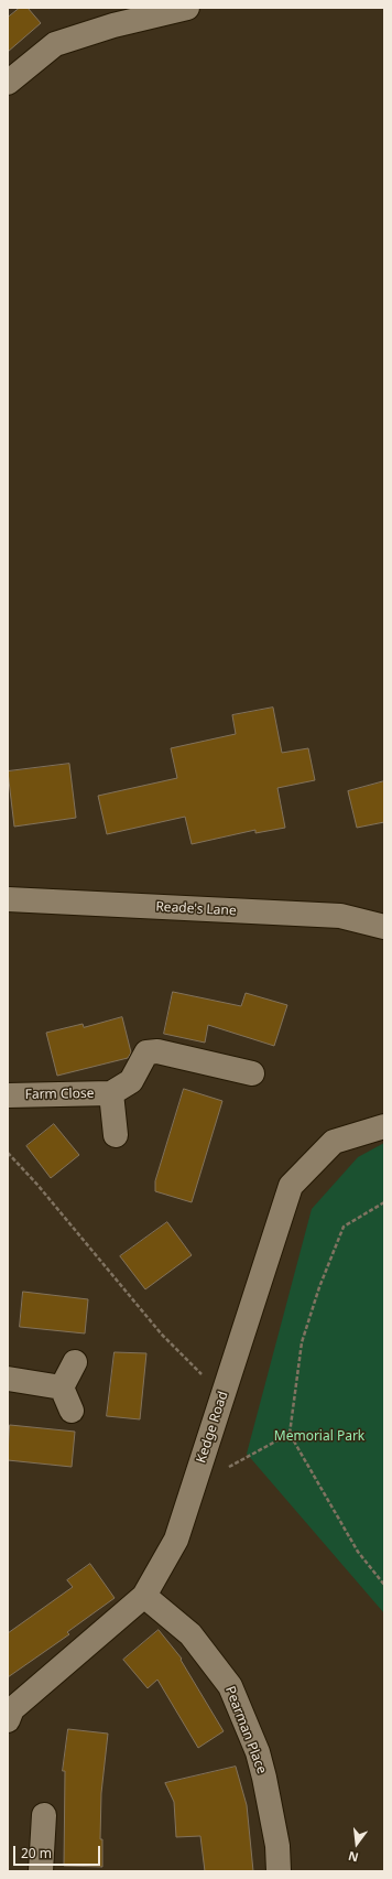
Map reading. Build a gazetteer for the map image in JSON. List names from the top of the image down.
{
  "streets": {
    "street": [
      "Reade's Lane",
      "Farm Close",
      "Kedge Road",
      "Pearman Place"
    ]
  },
  "crossings": [
    ["Kedge Road", "Pearman Place"]
  ],
  "parks": ["Memorial Park"],
  "scale_bar": "20 m",
  "north": "bottom"
}
